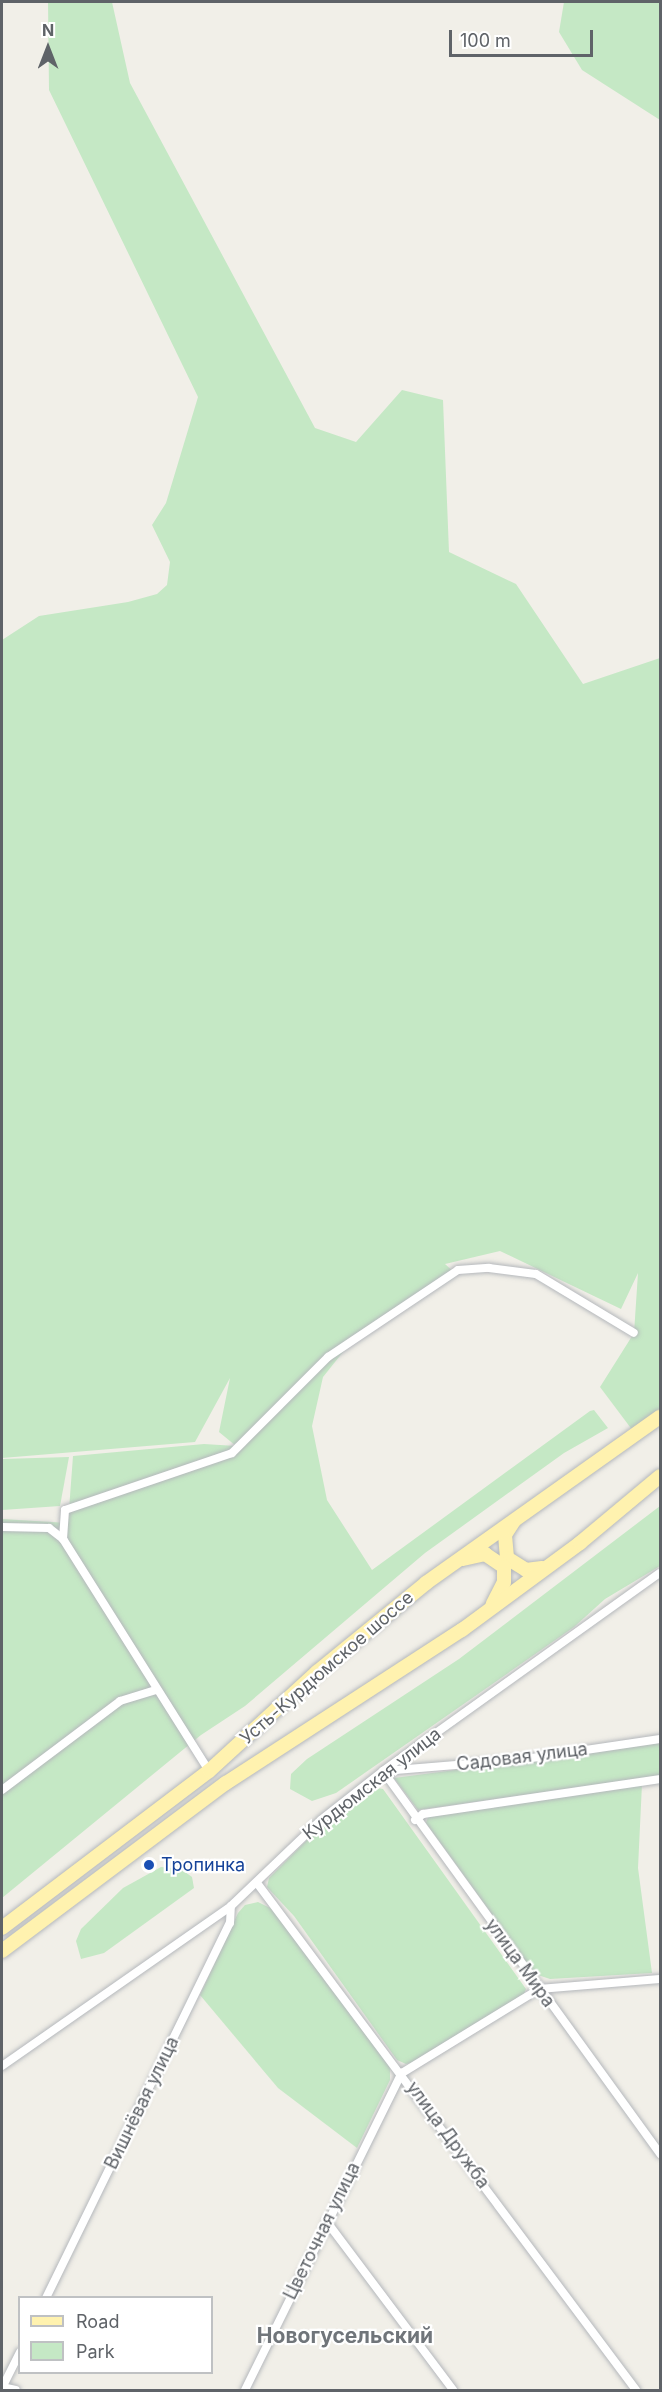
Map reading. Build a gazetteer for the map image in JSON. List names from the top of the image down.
{
  "streets": {
    "main road": ["Усть-Курдюмское шоссе"],
    "street": [
      "Садовая улица",
      "Курдюмская улица",
      "улица Мира",
      "Вишнёвая улица",
      "улица Дружба",
      "Цветочная улица"
    ]
  },
  "crossings": [
    ["Садовая улица", "Курдюмская улица"],
    ["Садовая улица", "улица Мира"],
    ["Курдюмская улица", "улица Мира"],
    ["Курдюмская улица", "Вишнёвая улица"],
    ["Курдюмская улица", "улица Дружба"],
    ["улица Дружба", "Цветочная улица"]
  ],
  "districts": ["Новогусельский"],
  "places": ["Тропинка"],
  "legend": ["Road", "Park"],
  "scale_bar": "100 m",
  "north": "top"
}
